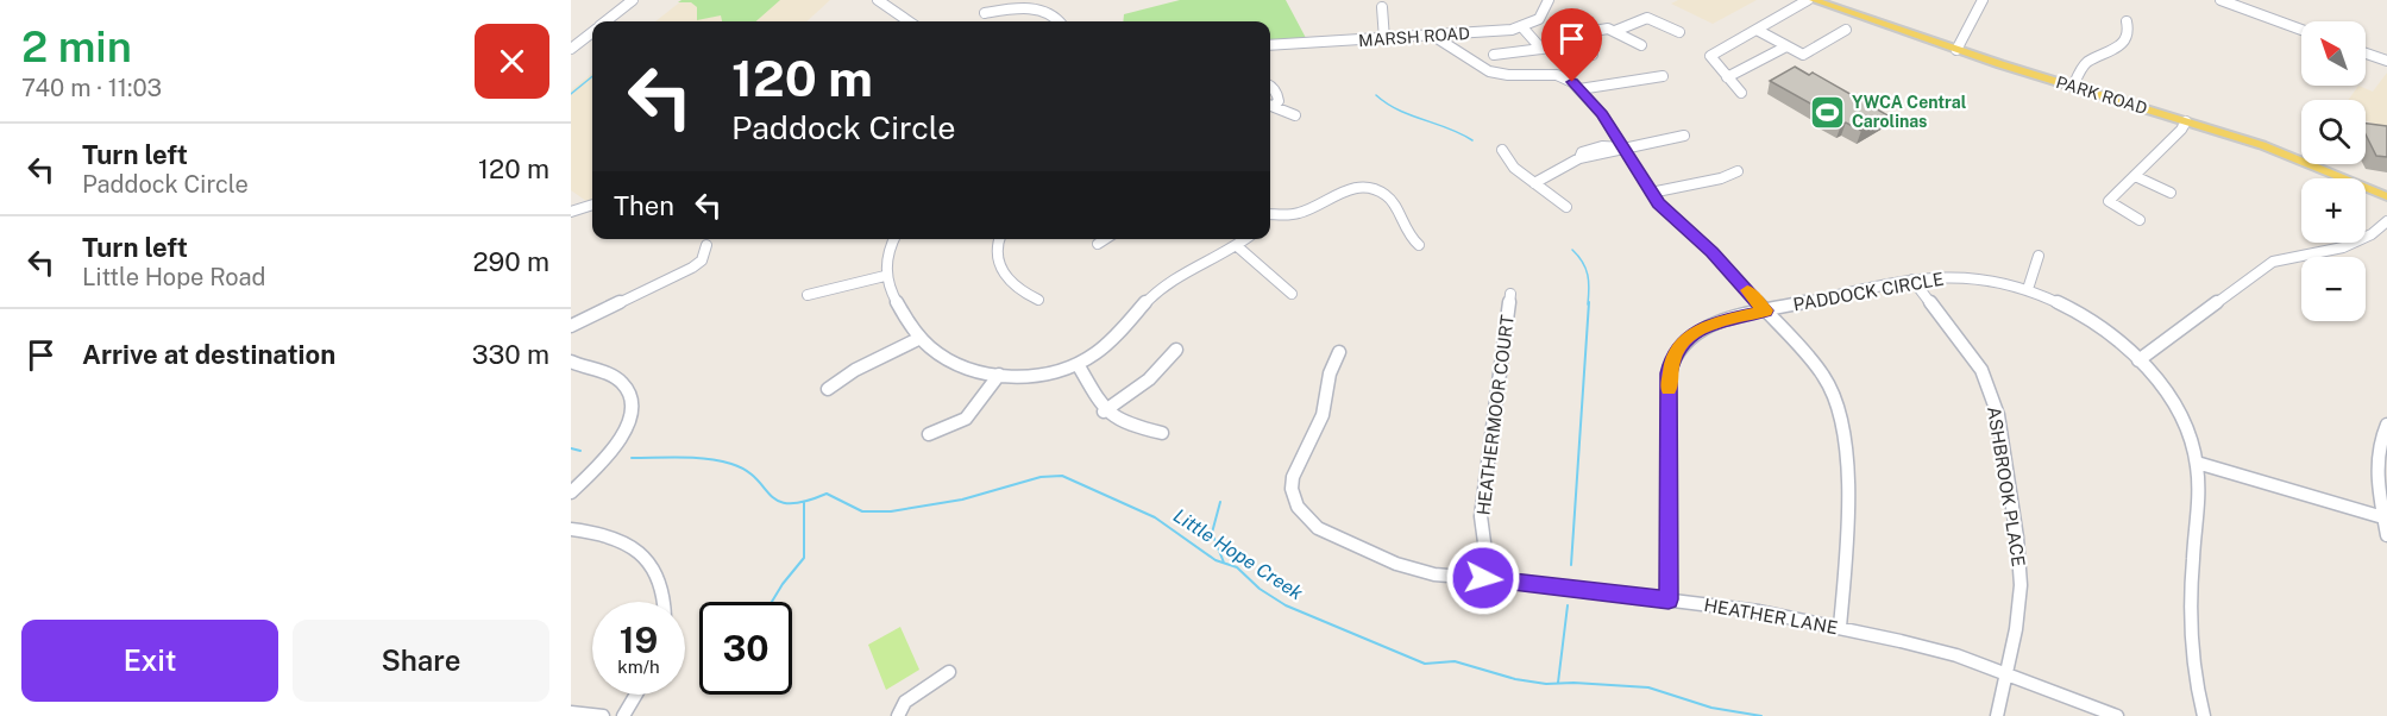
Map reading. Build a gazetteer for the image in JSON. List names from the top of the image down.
{
  "streets": {
    "main road": ["PARK ROAD"],
    "street": [
      "MARSH ROAD",
      "PADDOCK CIRCLE",
      "HEATHERMOOR COURT",
      "ASHBROOK PLACE",
      "HEATHER LANE"
    ]
  },
  "crossings": [
    ["PADDOCK CIRCLE", "ASHBROOK PLACE"],
    ["PADDOCK CIRCLE", "HEATHER LANE"],
    ["HEATHERMOOR COURT", "HEATHER LANE"],
    ["ASHBROOK PLACE", "HEATHER LANE"]
  ],
  "water": ["Little Hope Creek"],
  "places": {
    "sports": ["YWCA Central Carolinas"]
  },
  "north": "top left",
  "page": {
    "heading": ["2 min", "740 m · 11:03"],
    "map_buttons": ["+", "−"],
    "turn": ["120 m", "Paddock Circle"],
    "list": [
      {
        "name": "Turn left",
        "note": "Paddock Circle",
        "value": "120 m"
      },
      {
        "name": "Turn left",
        "note": "Little Hope Road",
        "value": "290 m"
      },
      {
        "name": "Arrive at destination",
        "value": "330 m"
      }
    ],
    "then": "Then",
    "speed": "19 km/h",
    "limit": "30",
    "buttons": ["Exit", "Share"]
  }
}
